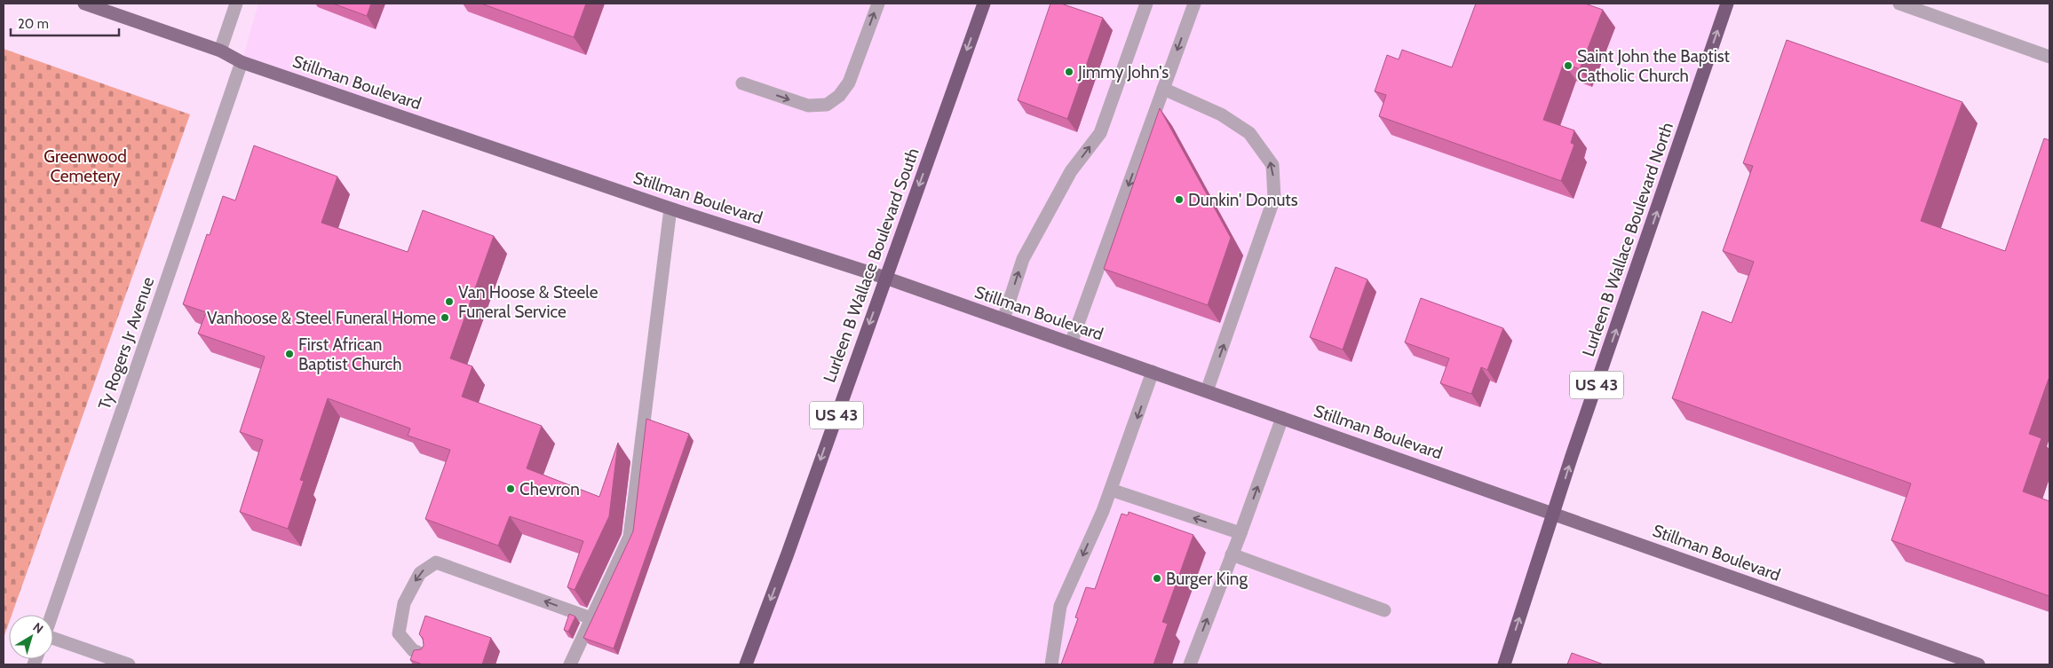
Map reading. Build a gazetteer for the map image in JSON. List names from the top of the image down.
{
  "streets": {
    "highway": ["Lurleen B Wallace Boulevard North", "Lurleen B Wallace Boulevard South", "US 43"],
    "main road": ["Stillman Boulevard"],
    "street": ["Ty Rogers Jr Avenue"]
  },
  "crossings": [
    ["Stillman Boulevard", "Lurleen B Wallace Boulevard North"],
    ["Stillman Boulevard", "Lurleen B Wallace Boulevard South"],
    ["Stillman Boulevard", "Ty Rogers Jr Avenue"]
  ],
  "one_way": ["Lurleen B Wallace Boulevard North", "Lurleen B Wallace Boulevard South"],
  "parks": ["Greenwood Cemetery"],
  "places": [
    "Saint John the Baptist Catholic Church",
    "Jimmy John's",
    "Dunkin' Donuts",
    "Van Hoose & Steele Funeral Service",
    "Vanhoose & Steel Funeral Home",
    "First African Baptist Church",
    "Chevron",
    "Burger King"
  ],
  "scale_bar": "20 m",
  "north": "top right"
}
